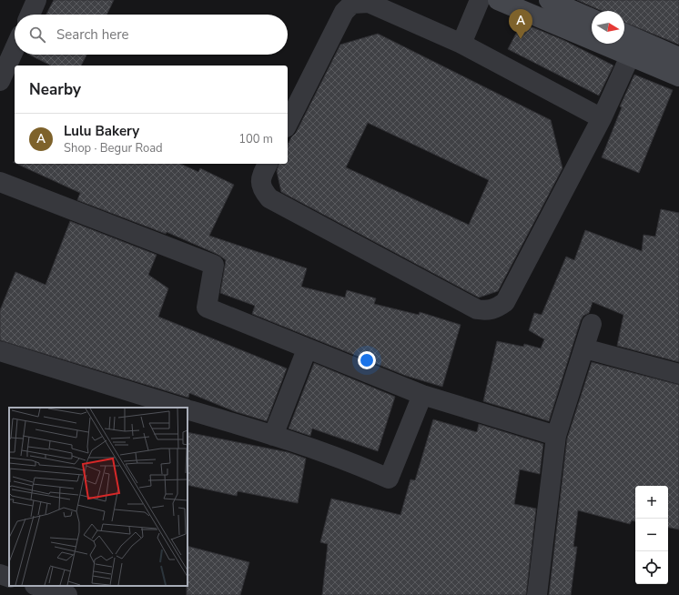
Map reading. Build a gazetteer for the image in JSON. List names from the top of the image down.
{
  "north": "right",
  "page": {
    "pins": "A",
    "search": "Search here",
    "heading": "Nearby",
    "list": [
      {
        "mark": "A",
        "name": "Lulu Bakery",
        "note": "Shop · Begur Road",
        "value": "100 m"
      }
    ],
    "map_buttons": ["+", "−"]
  }
}
